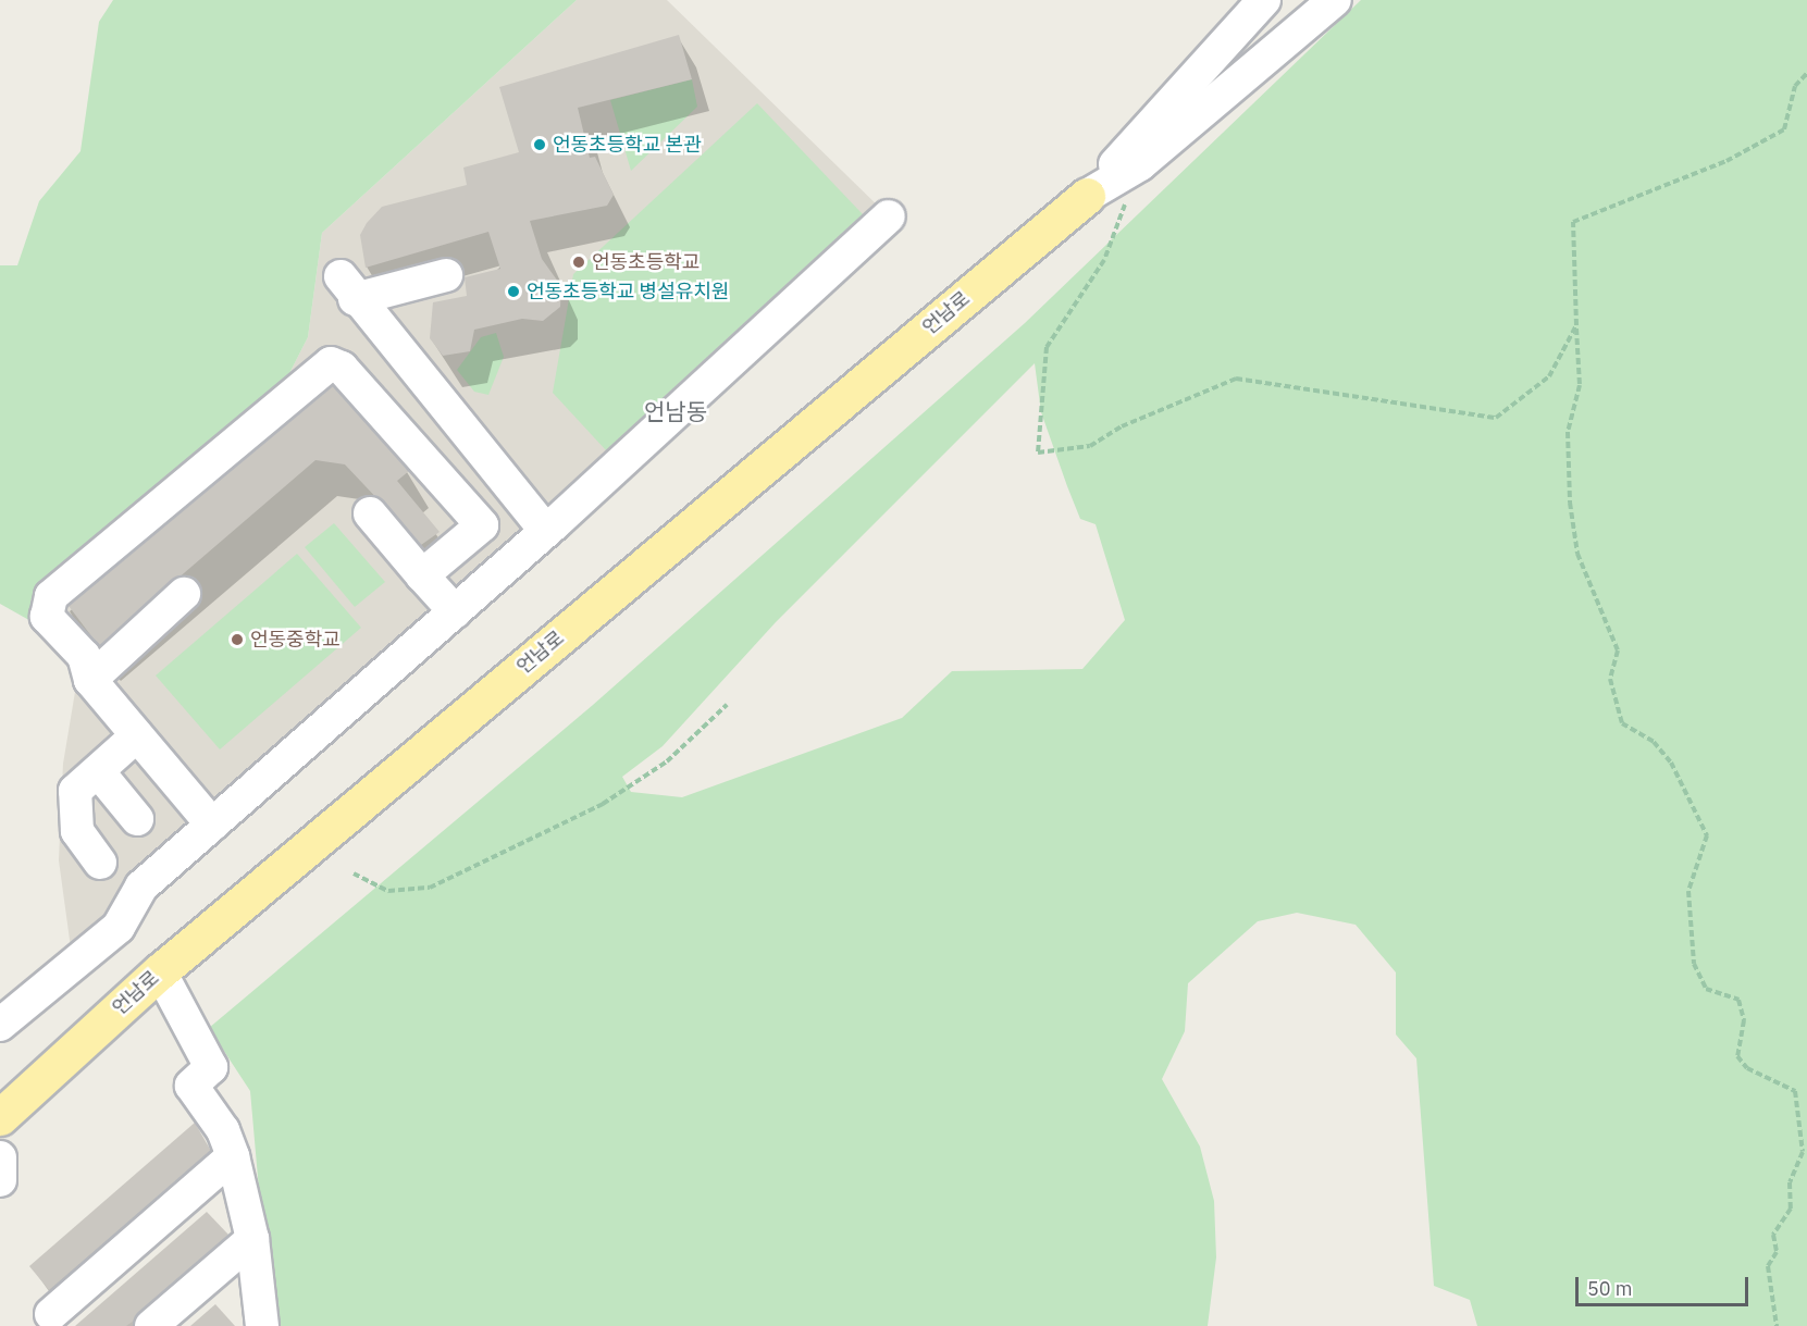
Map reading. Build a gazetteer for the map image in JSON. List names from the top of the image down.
{
  "streets": {
    "main road": ["언남로"]
  },
  "districts": ["언남동"],
  "places": [
    "언동초등학교 본관",
    "언동초등학교",
    "언동초등학교 병설유치원",
    "언동중학교"
  ],
  "scale_bar": "50 m"
}
